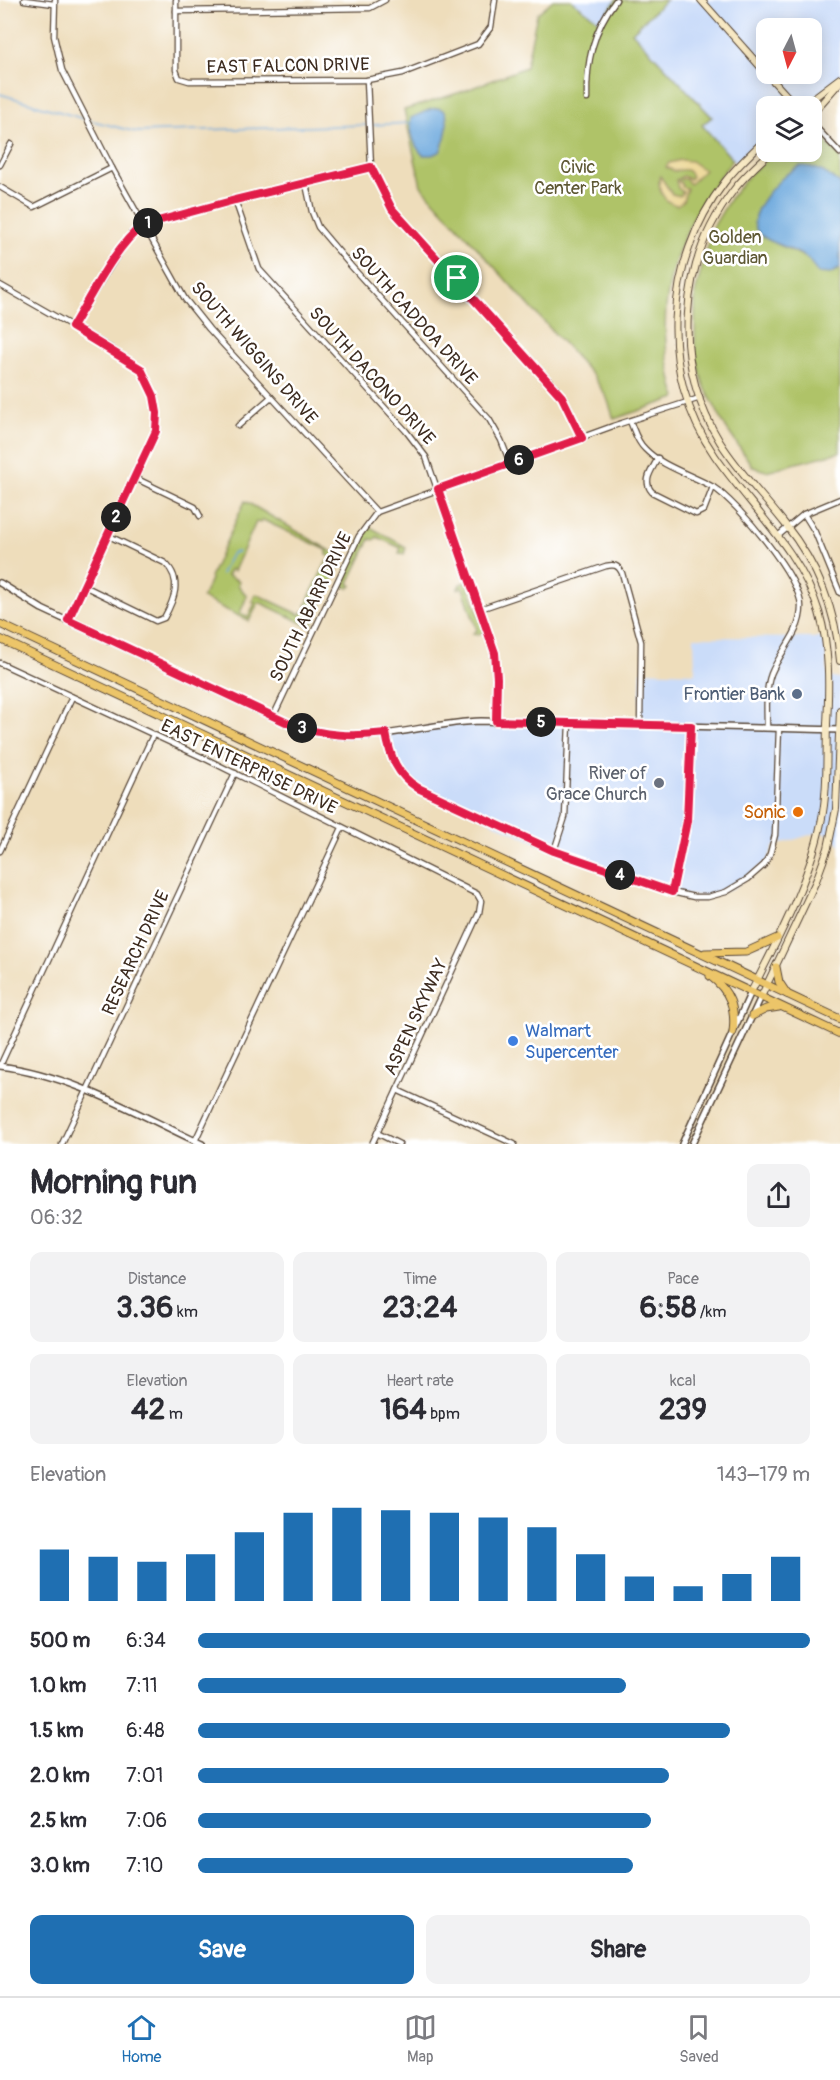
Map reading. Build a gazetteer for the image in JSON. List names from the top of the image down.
{
  "streets": {
    "street": [
      "EAST FALCON DRIVE",
      "SOUTH CADDOA DRIVE",
      "SOUTH WIGGINS DRIVE",
      "SOUTH DACONO DRIVE",
      "SOUTH ABARR DRIVE",
      "EAST ENTERPRISE DRIVE",
      "RESEARCH DRIVE",
      "ASPEN SKYWAY"
    ]
  },
  "crossings": [
    ["SOUTH WIGGINS DRIVE", "SOUTH ABARR DRIVE"],
    ["EAST ENTERPRISE DRIVE", "RESEARCH DRIVE"],
    ["EAST ENTERPRISE DRIVE", "ASPEN SKYWAY"]
  ],
  "parks": ["Civic Center Park", "Golden Guardian"],
  "places": [
    "Frontier Bank",
    "River of Grace Church",
    "Sonic",
    "Walmart Supercenter"
  ],
  "north": "bottom",
  "page": {
    "pins": [
      "1",
      "6",
      "2",
      "5",
      "3",
      "4"
    ],
    "heading": ["Morning run", "06:32"],
    "stats": [
      ["Distance", "3.36 km"],
      ["Time", "23:24"],
      ["Pace", "6:58 /km"],
      ["Elevation", "42 m"],
      ["Heart rate", "164 bpm"],
      ["kcal", "239"]
    ],
    "chart": ["Elevation", "143–179 m"],
    "list": [
      {
        "name": "500 m",
        "note": "6:34"
      },
      {
        "name": "1.0 km",
        "note": "7:11"
      },
      {
        "name": "1.5 km",
        "note": "6:48"
      },
      {
        "name": "2.0 km",
        "note": "7:01"
      },
      {
        "name": "2.5 km",
        "note": "7:06"
      },
      {
        "name": "3.0 km",
        "note": "7:10"
      }
    ],
    "buttons": ["Save", "Share"],
    "tabs": ["Home", "Map", "Saved"]
  }
}
